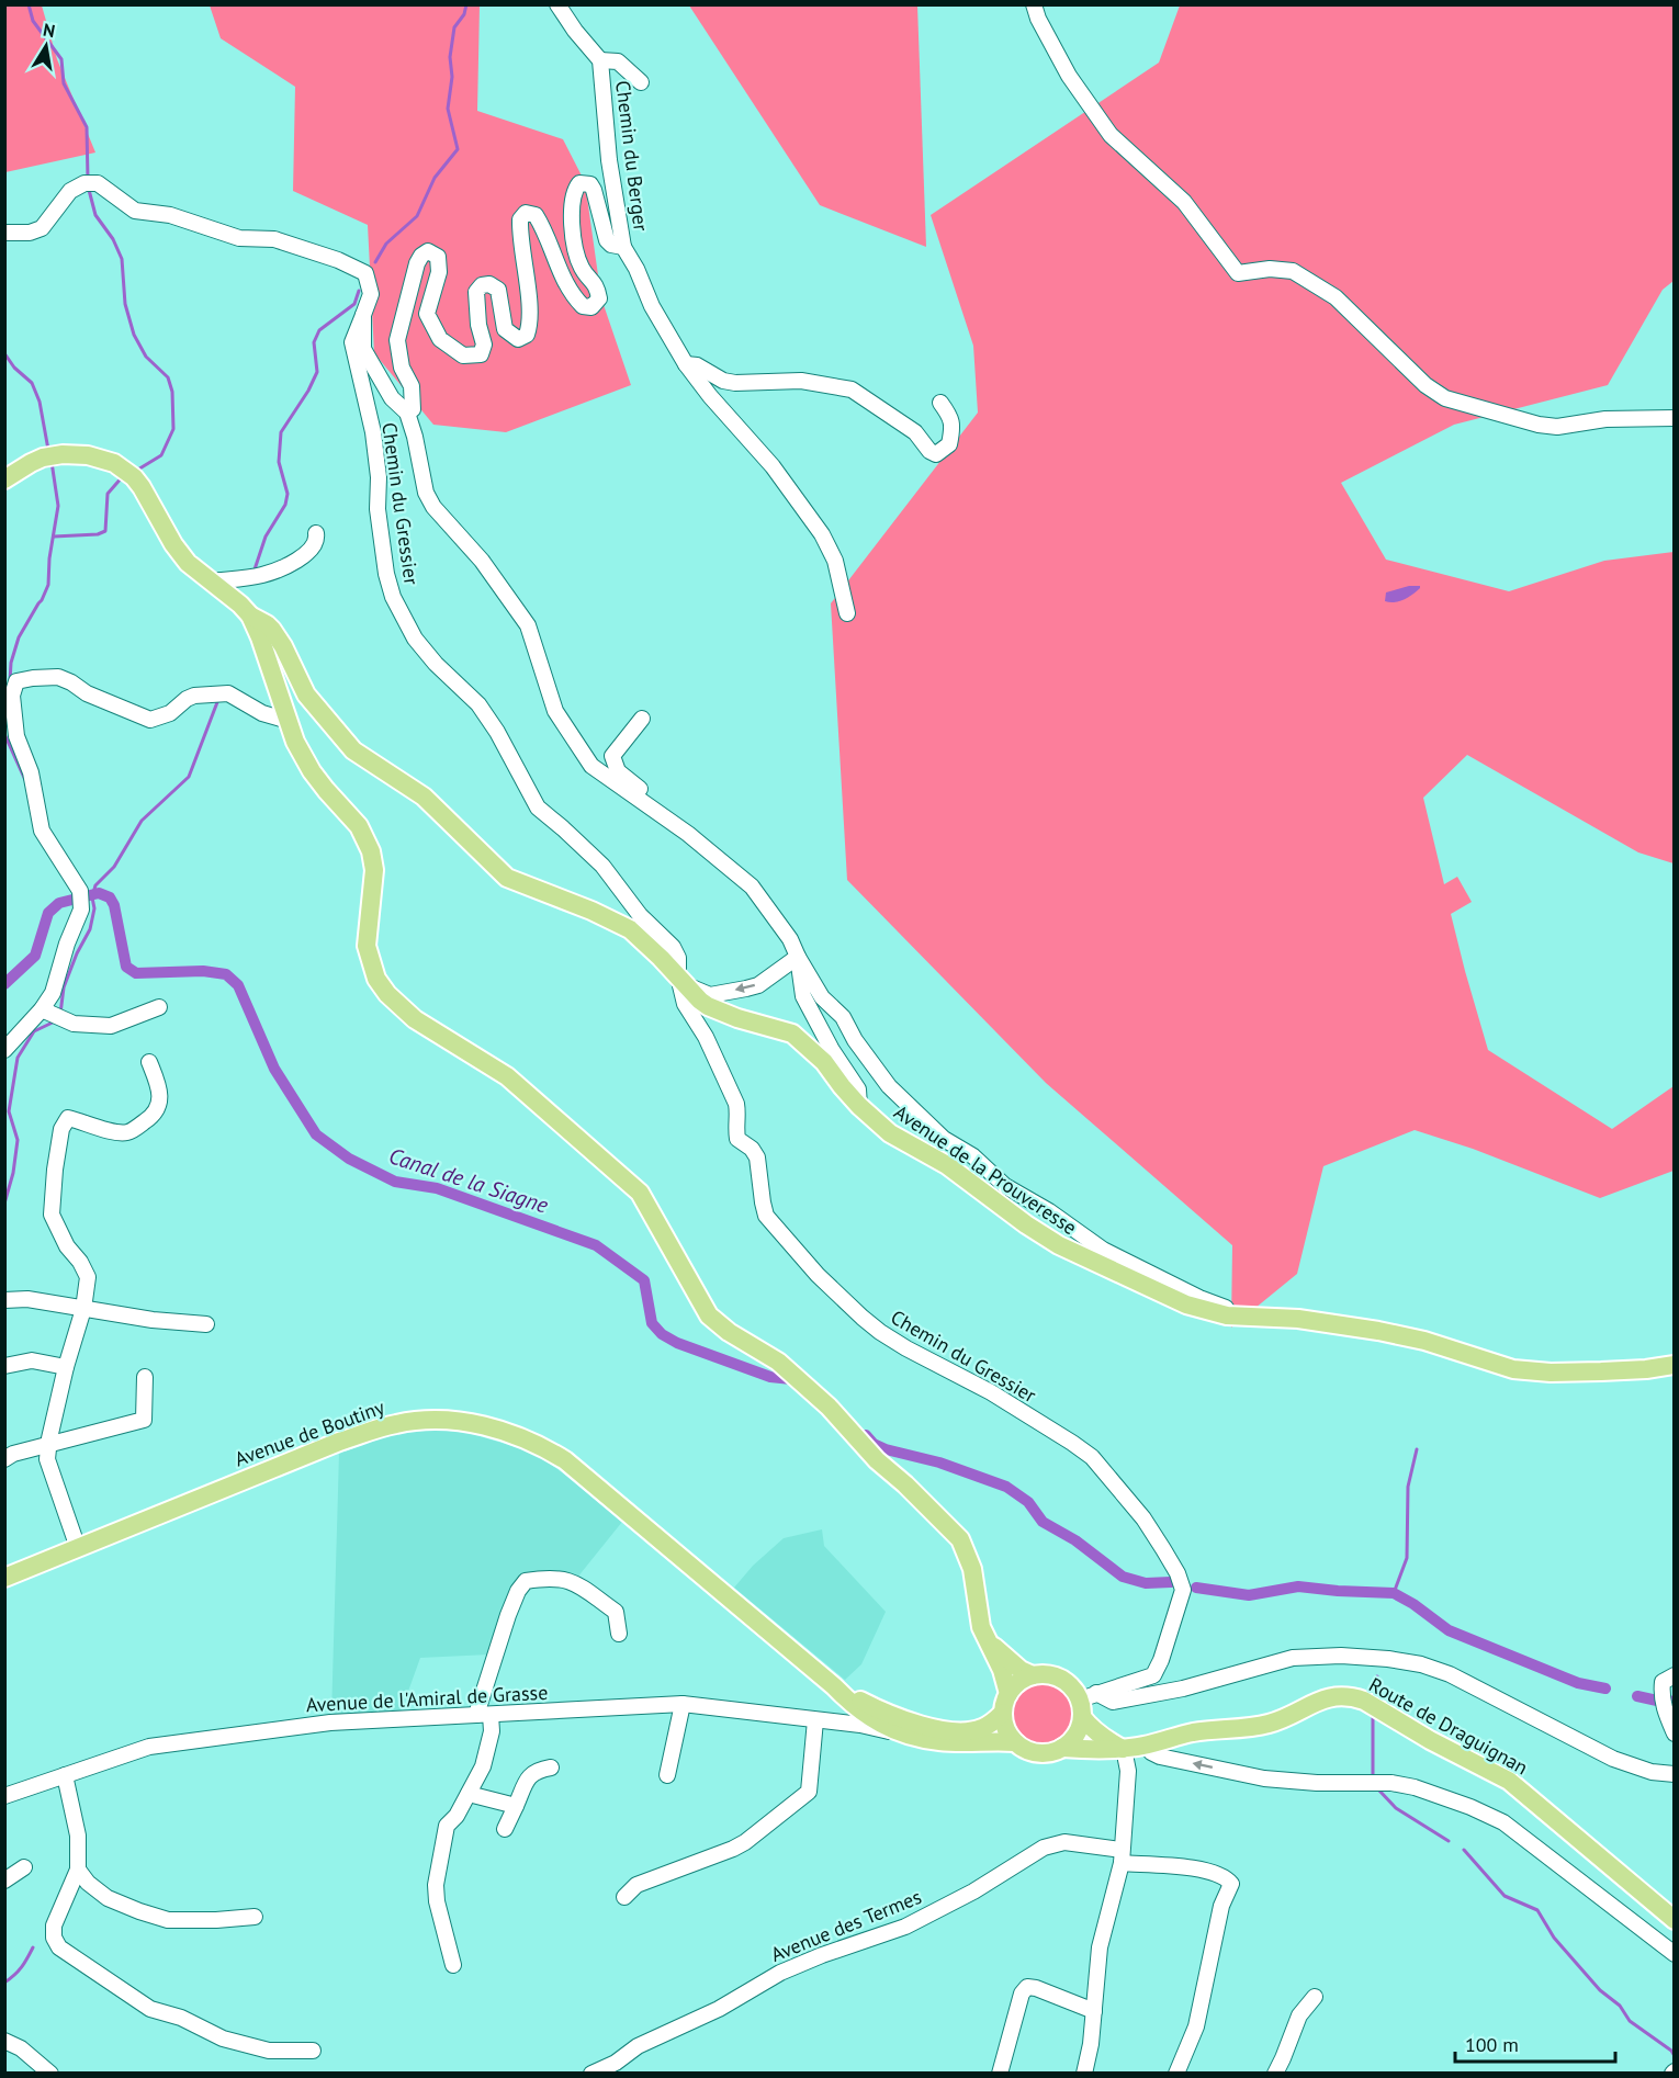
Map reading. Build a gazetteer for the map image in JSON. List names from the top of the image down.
{
  "streets": {
    "main road": ["Avenue de la Prouveresse", "Avenue de Boutiny", "Route de Draguignan"],
    "street": [
      "Chemin du Berger",
      "Chemin du Gressier",
      "Avenue de l'Amiral de Grasse",
      "Avenue des Termes"
    ]
  },
  "crossings": [
    ["Chemin du Gressier", "Avenue de la Prouveresse"],
    ["Chemin du Gressier", "Avenue de Boutiny"],
    ["Chemin du Gressier", "Route de Draguignan"],
    ["Avenue de Boutiny", "Avenue de l'Amiral de Grasse"],
    ["Avenue de Boutiny", "Route de Draguignan"]
  ],
  "water": ["Canal de la Siagne"],
  "scale_bar": "100 m",
  "north": "top"
}
